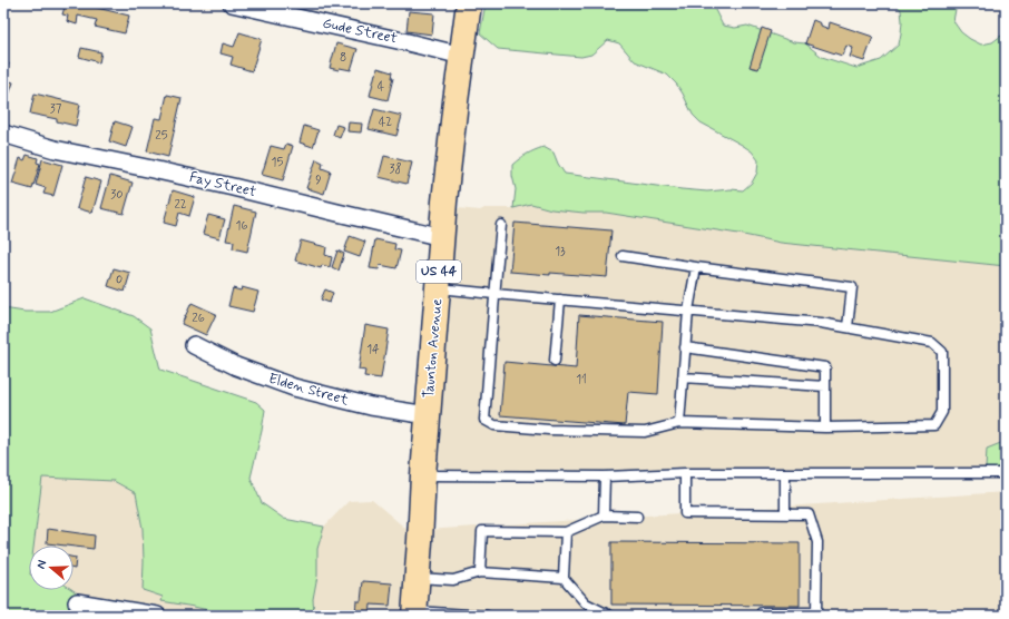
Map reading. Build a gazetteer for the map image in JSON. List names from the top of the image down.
{
  "streets": {
    "highway": ["US 44", "Taunton Avenue"],
    "street": ["Gude Street", "Fay Street", "Elden Street"]
  },
  "crossings": [
    ["Gude Street", "Taunton Avenue"],
    ["Fay Street", "Taunton Avenue"],
    ["Taunton Avenue", "Elden Street"]
  ],
  "house_numbers": [
    "8",
    "4",
    "37",
    "42",
    "25",
    "15",
    "38",
    "9",
    "30",
    "22",
    "16",
    "13",
    "0",
    "26",
    "14",
    "11"
  ],
  "north": "left"
}
